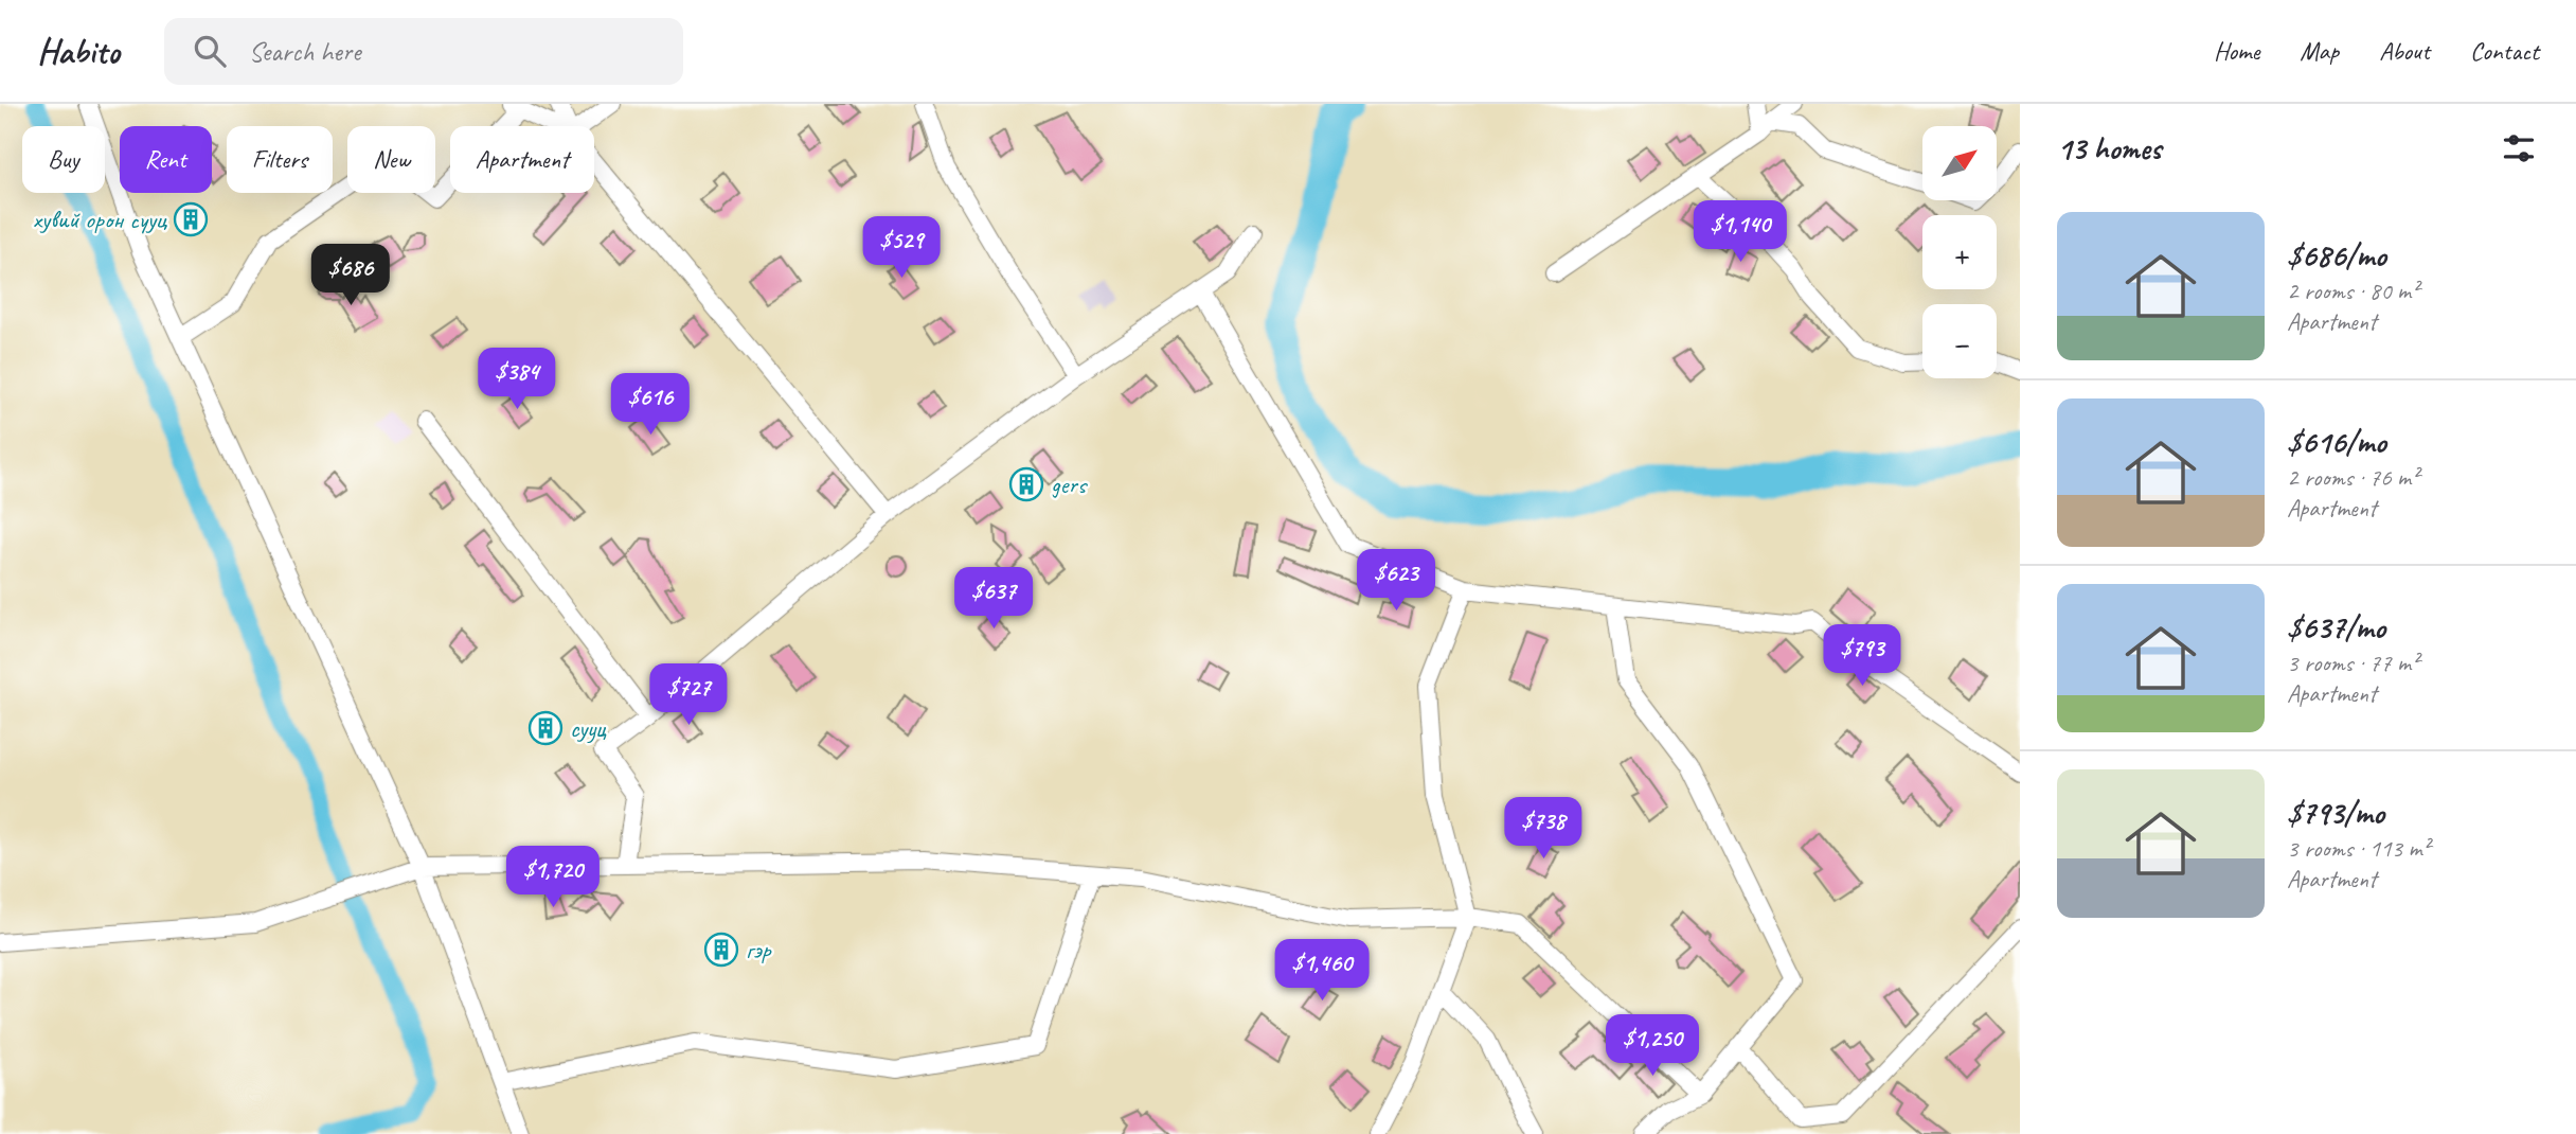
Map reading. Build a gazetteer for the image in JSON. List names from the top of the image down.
{
  "places": {
    "building": [
      "хувий орон сууц",
      "gers",
      "сууц",
      "гэр"
    ]
  },
  "north": "top right",
  "page": {
    "header": "Habito",
    "search": "Search here",
    "nav": [
      "Home",
      "Map",
      "About",
      "Contact"
    ],
    "heading": "13 homes",
    "map_buttons": ["+", "−"],
    "chip": [
      "Buy",
      "Rent",
      "Filters",
      "New",
      "Apartment"
    ],
    "list": [
      {
        "name": "$686/mo",
        "note": "2 rooms · 80 m² · Apartment"
      },
      {
        "name": "$616/mo",
        "note": "2 rooms · 76 m² · Apartment"
      },
      {
        "name": "$637/mo",
        "note": "3 rooms · 77 m² · Apartment"
      },
      {
        "name": "$793/mo",
        "note": "3 rooms · 113 m² · Apartment"
      }
    ],
    "price": [
      "$1,140",
      "$529",
      "$686",
      "$384",
      "$616",
      "$623",
      "$637",
      "$793",
      "$727",
      "$738",
      "$1,720",
      "$1,460",
      "$1,250"
    ]
  }
}
